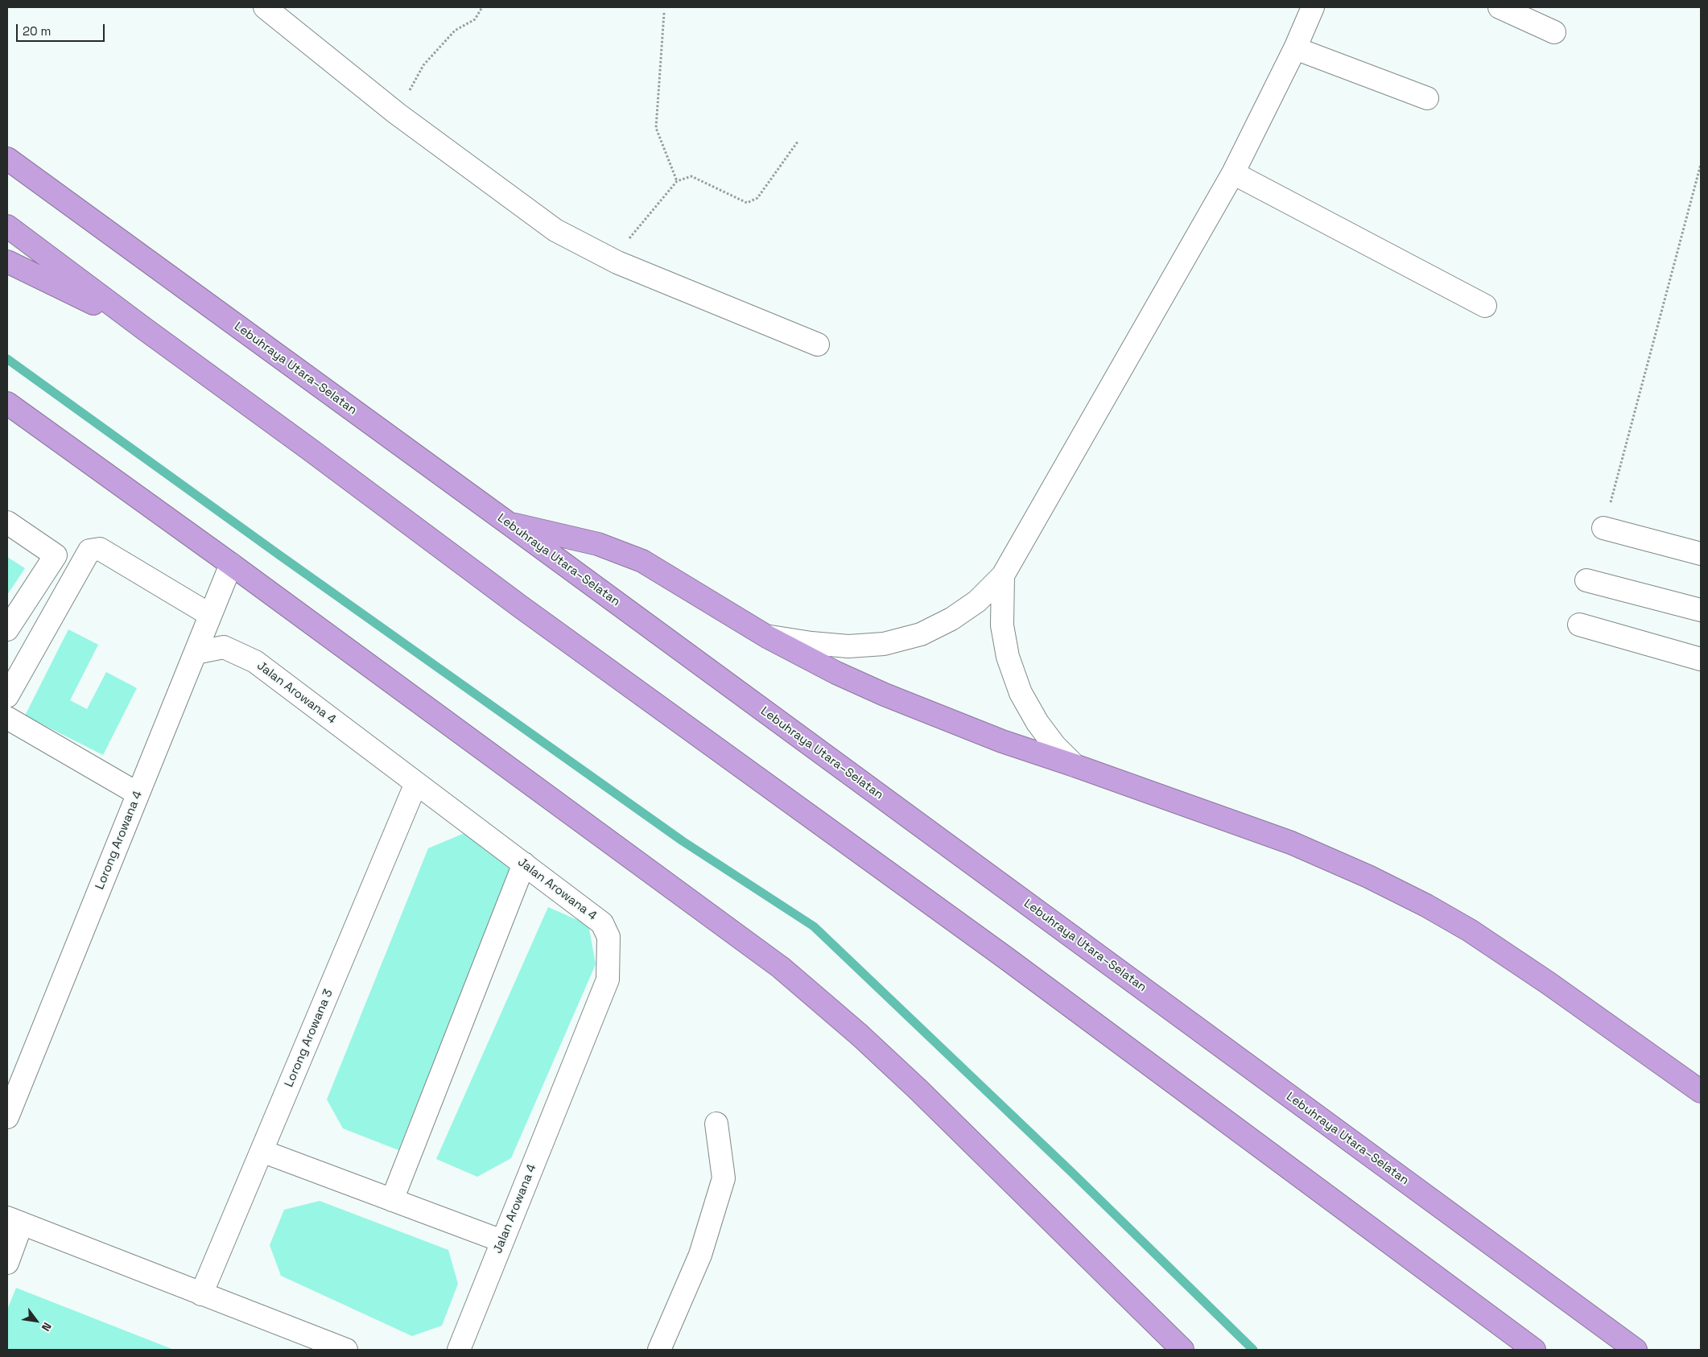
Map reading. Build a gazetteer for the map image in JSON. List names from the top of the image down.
{
  "streets": {
    "highway": ["Lebuhraya Utara–Selatan"],
    "street": ["Jalan Arowana 4", "Lorong Arowana 4", "Lorong Arowana 3"]
  },
  "crossings": [
    ["Jalan Arowana 4", "Lorong Arowana 4"],
    ["Jalan Arowana 4", "Lorong Arowana 3"]
  ],
  "scale_bar": "20 m",
  "north": "bottom right"
}
